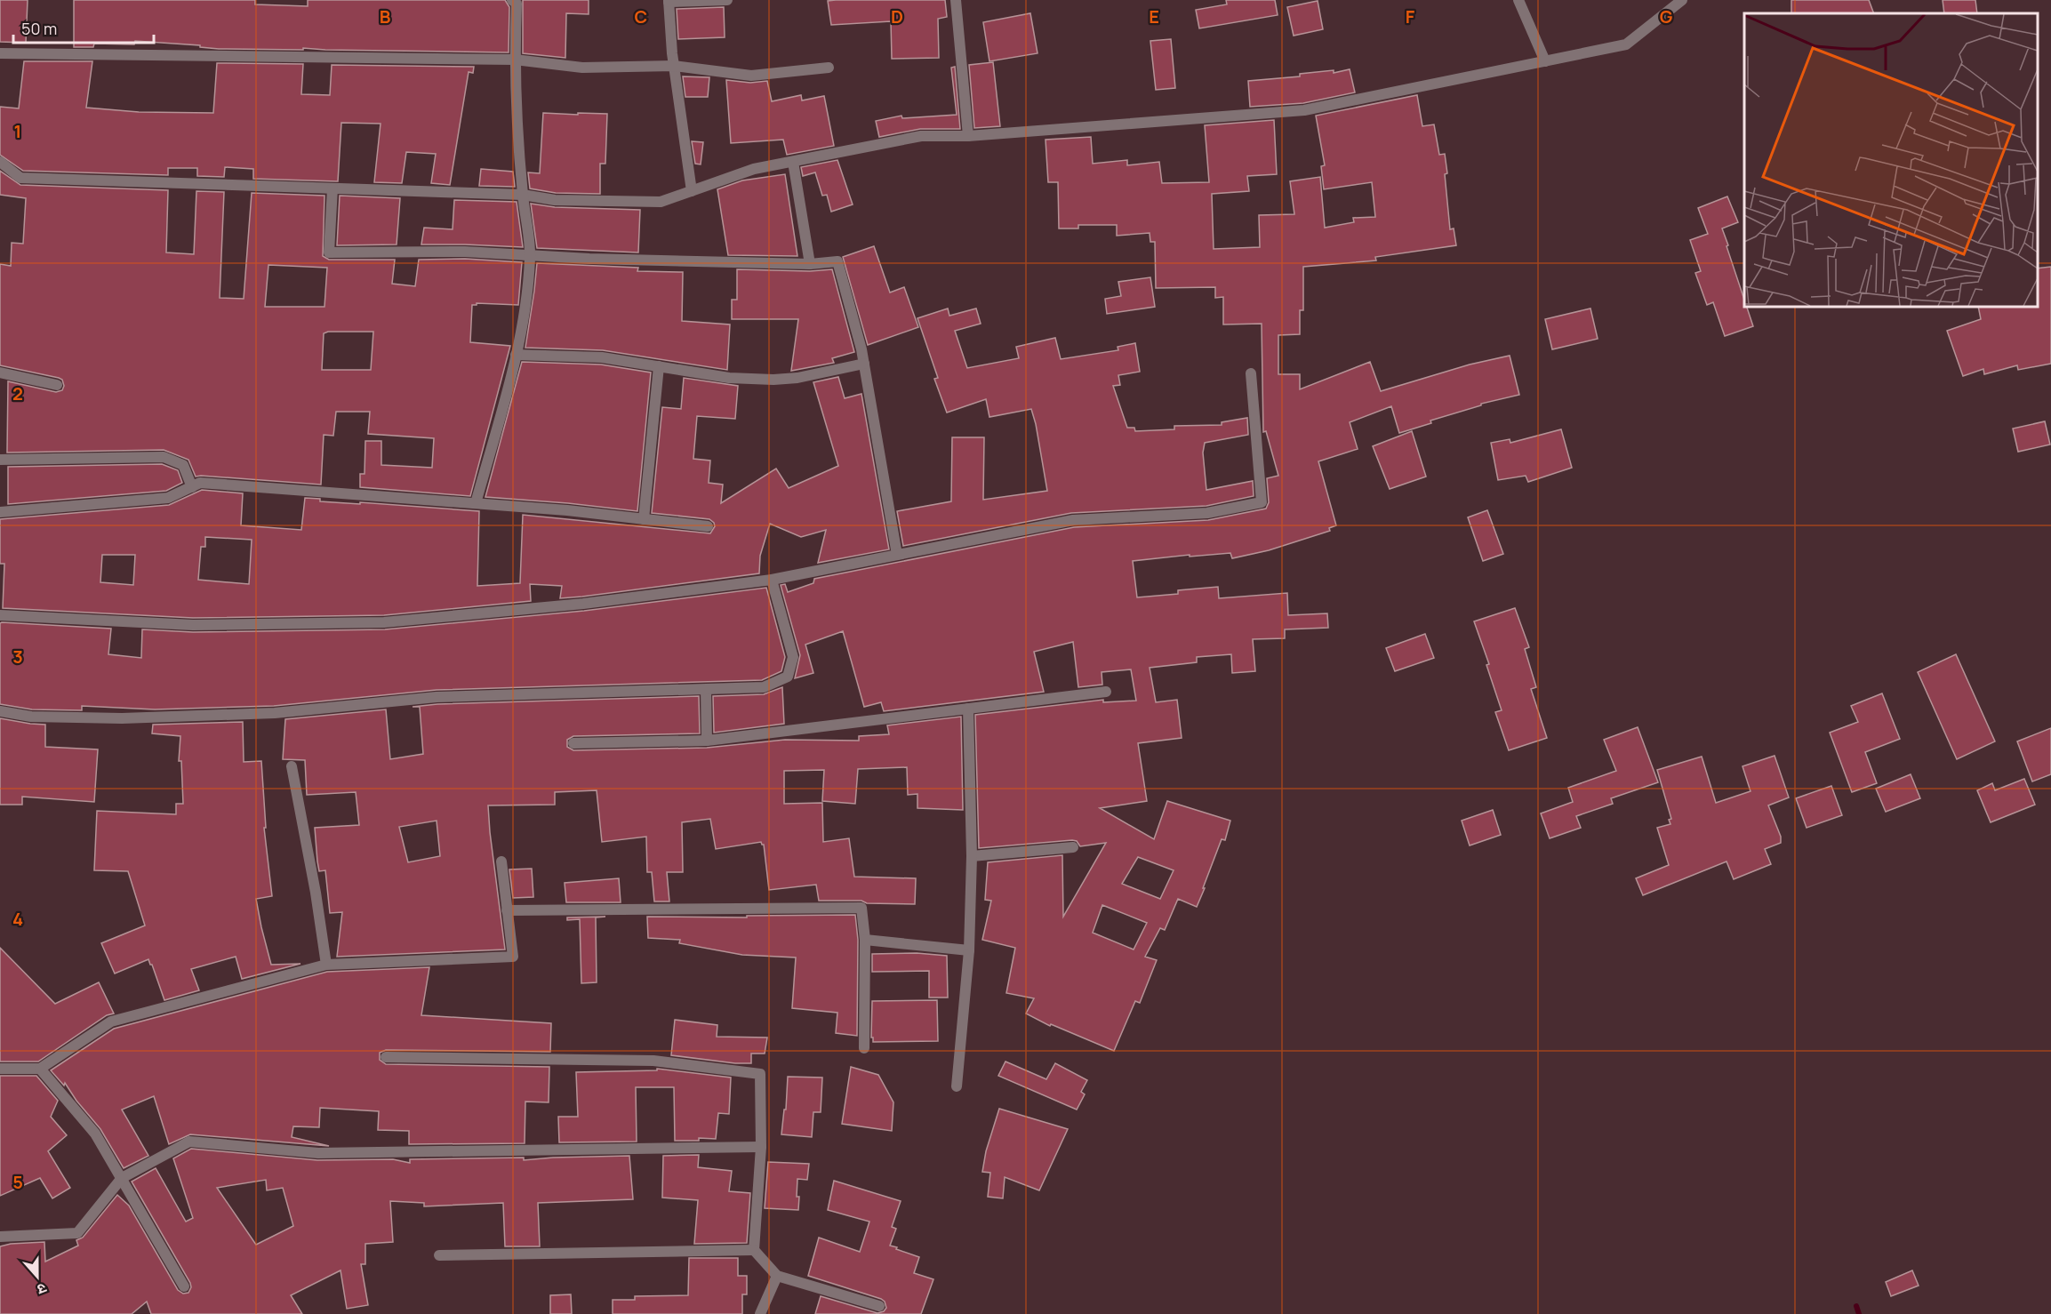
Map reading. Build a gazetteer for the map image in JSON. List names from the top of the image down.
{
  "scale_bar": "50 m",
  "north": "bottom",
  "grid": {
    "columns": [
      "B",
      "C",
      "D",
      "E",
      "F",
      "G"
    ],
    "rows": [
      "1",
      "2",
      "3",
      "4",
      "5"
    ]
  }
}
